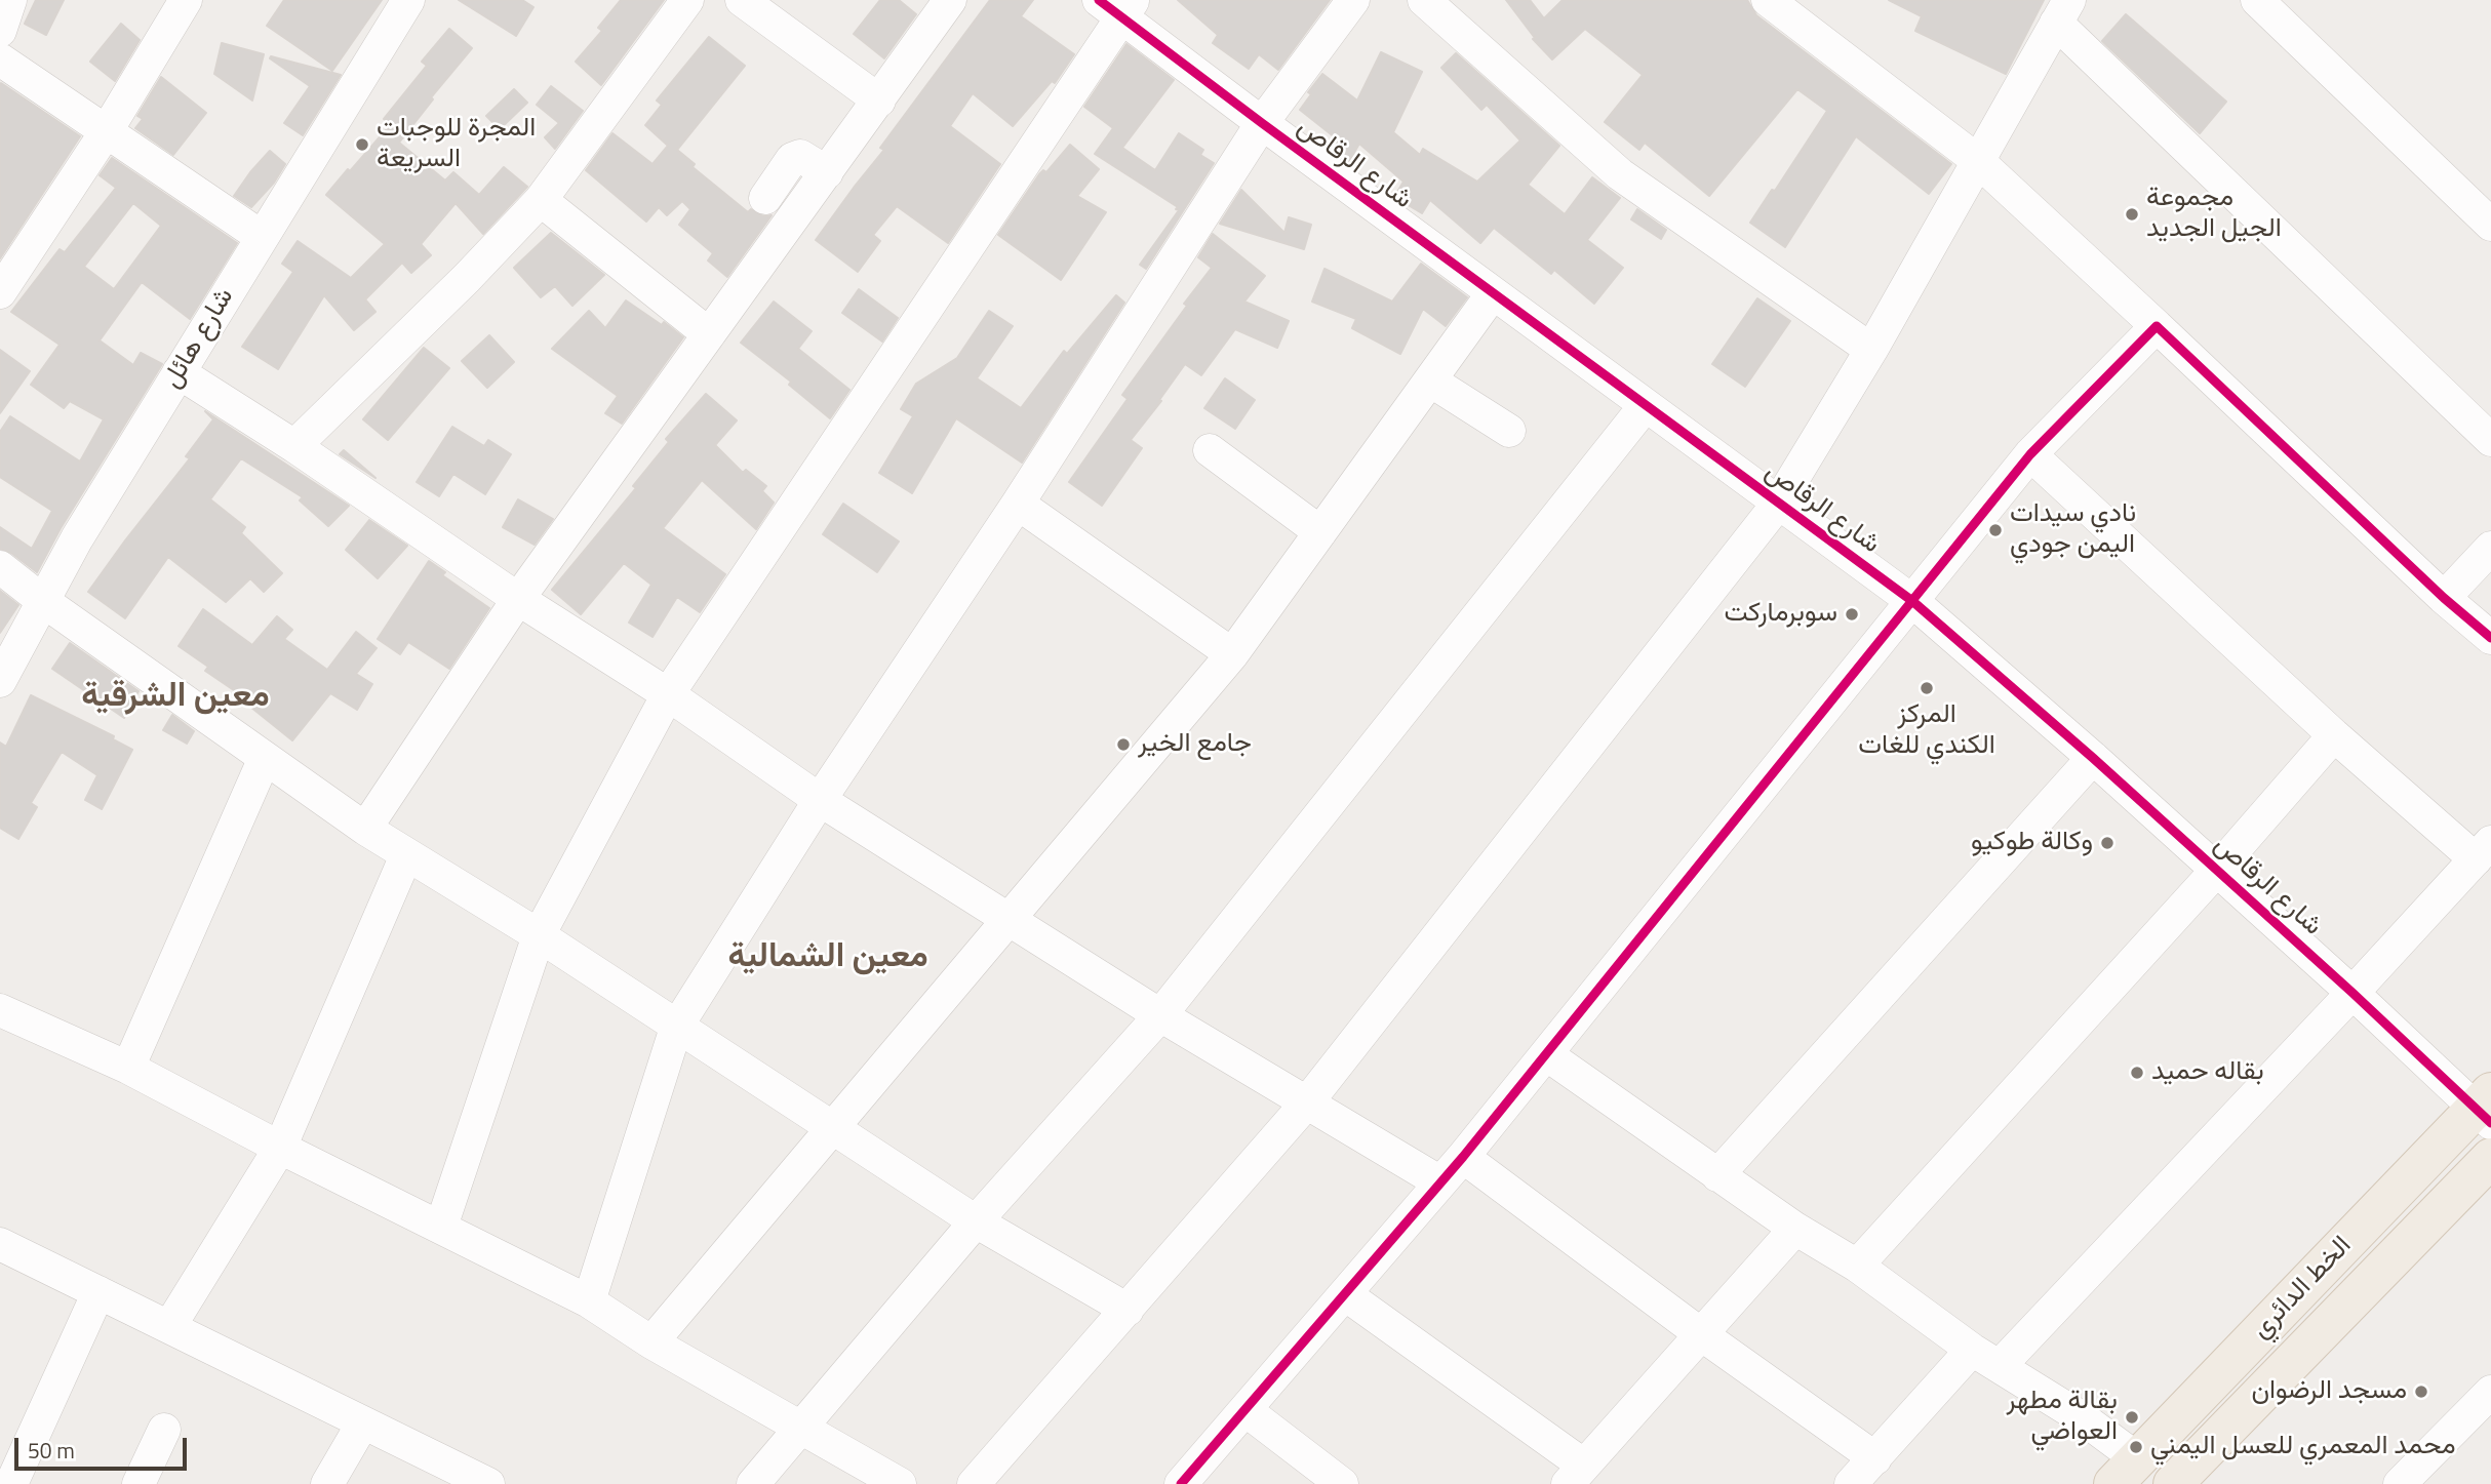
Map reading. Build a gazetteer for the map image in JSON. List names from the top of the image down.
{
  "streets": {
    "main road": ["الخط الدائري"],
    "street": ["شارع الرقاص", "شارع هائل"]
  },
  "crossings": [
    ["شارع الرقاص", "الخط الدائري"]
  ],
  "districts": ["معين الشرقية", "معين الشمالية"],
  "places": [
    "المجرة للوجبات السريعة",
    "مجموعة الجيل الجديد",
    "نادي سيدات اليمن جودي",
    "سوبرماركت",
    "المركز الكندي للغات",
    "جامع الخير",
    "وكالة طوكيو",
    "بقاله حميد",
    "مسجد الرضوان",
    "بقالة مطهر العواضي",
    "محمد المعمري للعسل اليمني"
  ],
  "scale_bar": "50 m"
}
